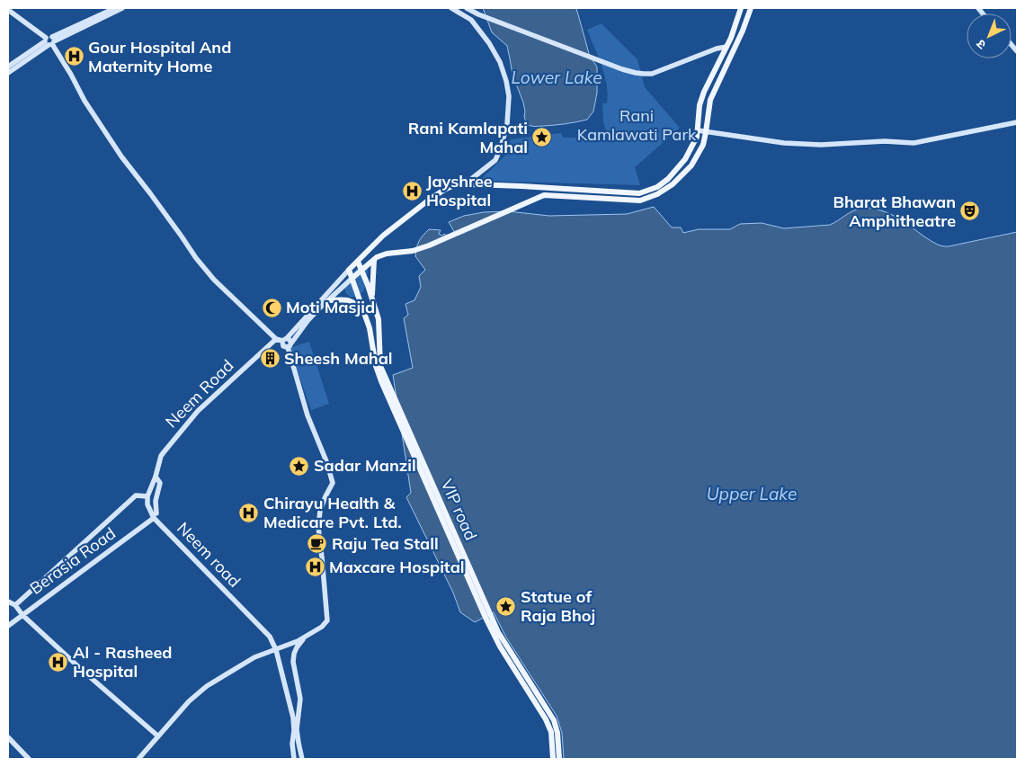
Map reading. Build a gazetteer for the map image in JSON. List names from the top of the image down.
{
  "streets": {
    "main road": [
      "Neem Road",
      "VIP road",
      "Neem road",
      "Berasia Road"
    ]
  },
  "crossings": [
    ["Neem road", "Berasia Road"]
  ],
  "water": ["Lower Lake", "Upper Lake"],
  "parks": ["Rani Kamlawati Park"],
  "places": {
    "hospital": [
      "Gour Hospital And Maternity Home",
      "Jayshree Hospital",
      "Chirayu Health & Medicare Pvt. Ltd.",
      "Maxcare Hospital",
      "Al - Rasheed Hospital"
    ],
    "place": ["Rani Kamlapati Mahal", "Sadar Manzil", "Statue of Raja Bhoj"],
    "theatre": ["Bharat Bhawan Amphitheatre"],
    "mosque": ["Moti Masjid"],
    "building": ["Sheesh Mahal"],
    "cafe": ["Raju Tea Stall"]
  },
  "north": "bottom left"
}
